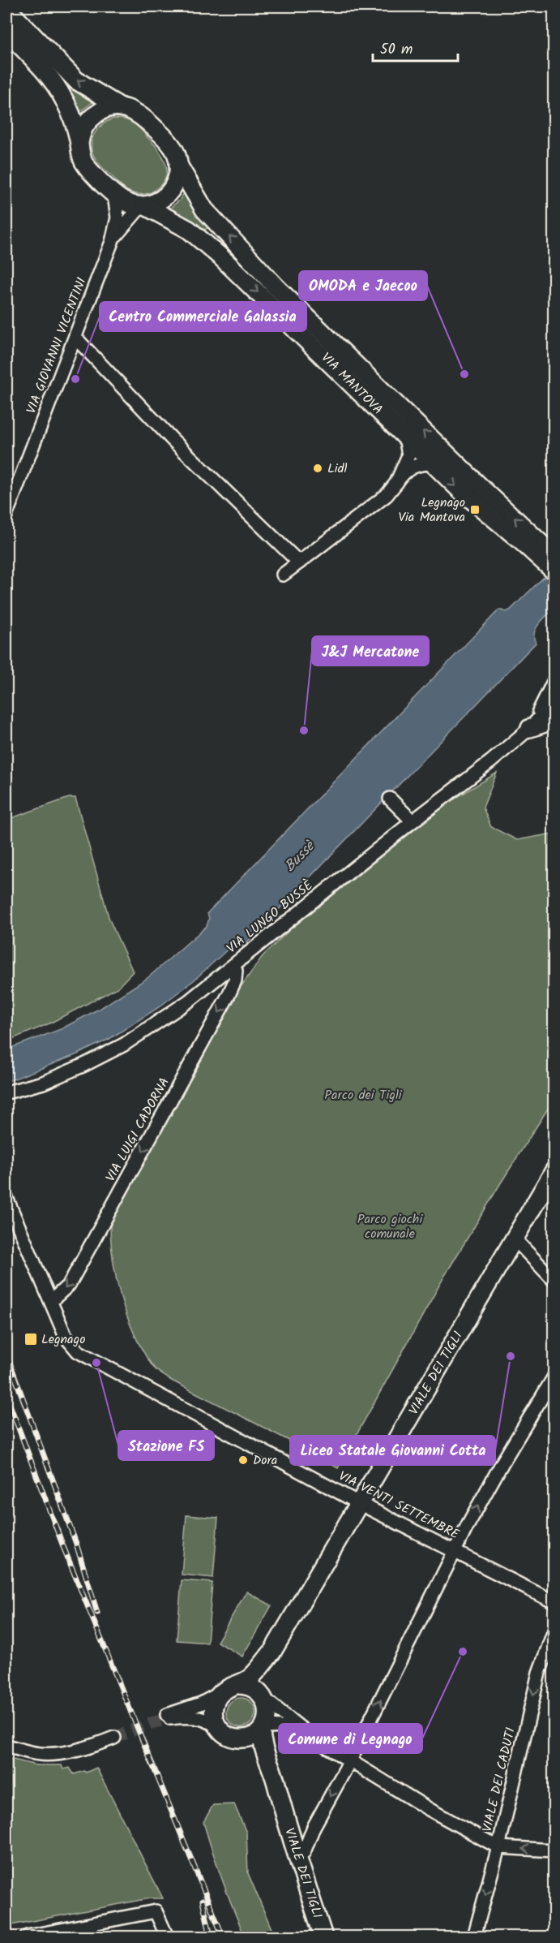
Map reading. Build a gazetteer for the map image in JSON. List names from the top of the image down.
{
  "streets": {
    "main road": ["VIA MANTOVA", "VIALE DEI TIGLI"],
    "street": [
      "VIA GIOVANNI VICENTINI",
      "VIA LUNGO BUSSÈ",
      "VIA LUIGI CADORNA",
      "VIA VENTI SETTEMBRE",
      "VIALE DEI CADUTI"
    ]
  },
  "crossings": [
    ["VIA GIOVANNI VICENTINI", "VIA MANTOVA"],
    ["VIA LUNGO BUSSÈ", "VIA LUIGI CADORNA"],
    ["VIA LUIGI CADORNA", "VIA VENTI SETTEMBRE"],
    ["VIALE DEI TIGLI", "VIA VENTI SETTEMBRE"]
  ],
  "one_way": ["VIA LUIGI CADORNA", "VIALE DEI CADUTI"],
  "water": ["Bussè"],
  "parks": ["Parco dei Tigli", "Parco giochi comunale"],
  "places": {
    "other": [
      "OMODA e Jaecoo",
      "Centro Commerciale Galassia",
      "Lidl",
      "J&J Mercatone",
      "Liceo Statale Giovanni Cotta",
      "Stazione FS",
      "Dora",
      "Comune di Legnago"
    ],
    "transit": ["Legnago Via Mantova", "Legnago"]
  },
  "scale_bar": "50 m"
}
